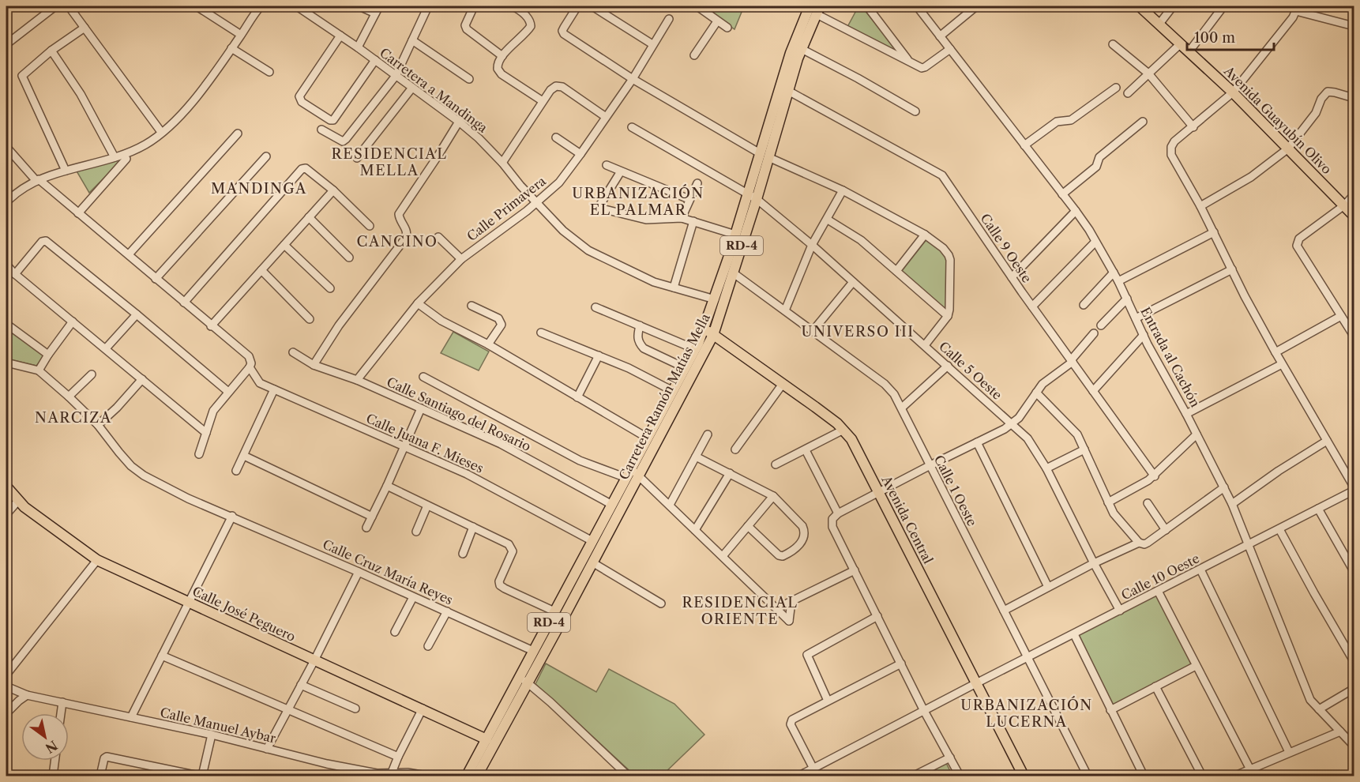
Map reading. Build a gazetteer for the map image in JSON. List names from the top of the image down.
{
  "streets": {
    "main road": [
      "Avenida Guayubín Olivo",
      "RD-4",
      "Carretera Ramón Matías Mella",
      "Avenida Central",
      "Calle José Peguero"
    ],
    "street": [
      "Carretera a Mandinga",
      "Calle Primavera",
      "Calle 9 Oeste",
      "Entrada al Cachón",
      "Calle 5 Oeste",
      "Calle Santiago del Rosario",
      "Calle Juana F. Mieses",
      "Calle 1 Oeste",
      "Calle Cruz María Reyes",
      "Calle 10 Oeste",
      "Calle Manuel Aybar"
    ]
  },
  "crossings": [
    ["Carretera a Mandinga", "Calle Primavera"],
    ["Carretera a Mandinga", "Carretera Ramón Matías Mella"],
    ["Calle Primavera", "Calle Santiago del Rosario"],
    ["Calle 9 Oeste", "Carretera Ramón Matías Mella"],
    ["Entrada al Cachón", "Calle 10 Oeste"],
    ["Calle 5 Oeste", "Carretera Ramón Matías Mella"],
    ["Calle 5 Oeste", "Calle 10 Oeste"],
    ["Carretera Ramón Matías Mella", "Calle Santiago del Rosario"],
    ["Carretera Ramón Matías Mella", "Calle Juana F. Mieses"],
    ["Carretera Ramón Matías Mella", "Calle 1 Oeste"],
    ["Carretera Ramón Matías Mella", "Avenida Central"],
    ["Carretera Ramón Matías Mella", "Calle Cruz María Reyes"],
    ["Carretera Ramón Matías Mella", "Calle José Peguero"],
    ["Calle 1 Oeste", "Calle 10 Oeste"],
    ["Avenida Central", "Calle 10 Oeste"]
  ],
  "districts": [
    "RESIDENCIAL MELLA",
    "MANDINGA",
    "URBANIZACIÓN EL PALMAR",
    "CANCINO",
    "UNIVERSO III",
    "NARCIZA",
    "RESIDENCIAL ORIENTE",
    "URBANIZACIÓN LUCERNA"
  ],
  "scale_bar": "100 m",
  "north": "bottom right"
}
